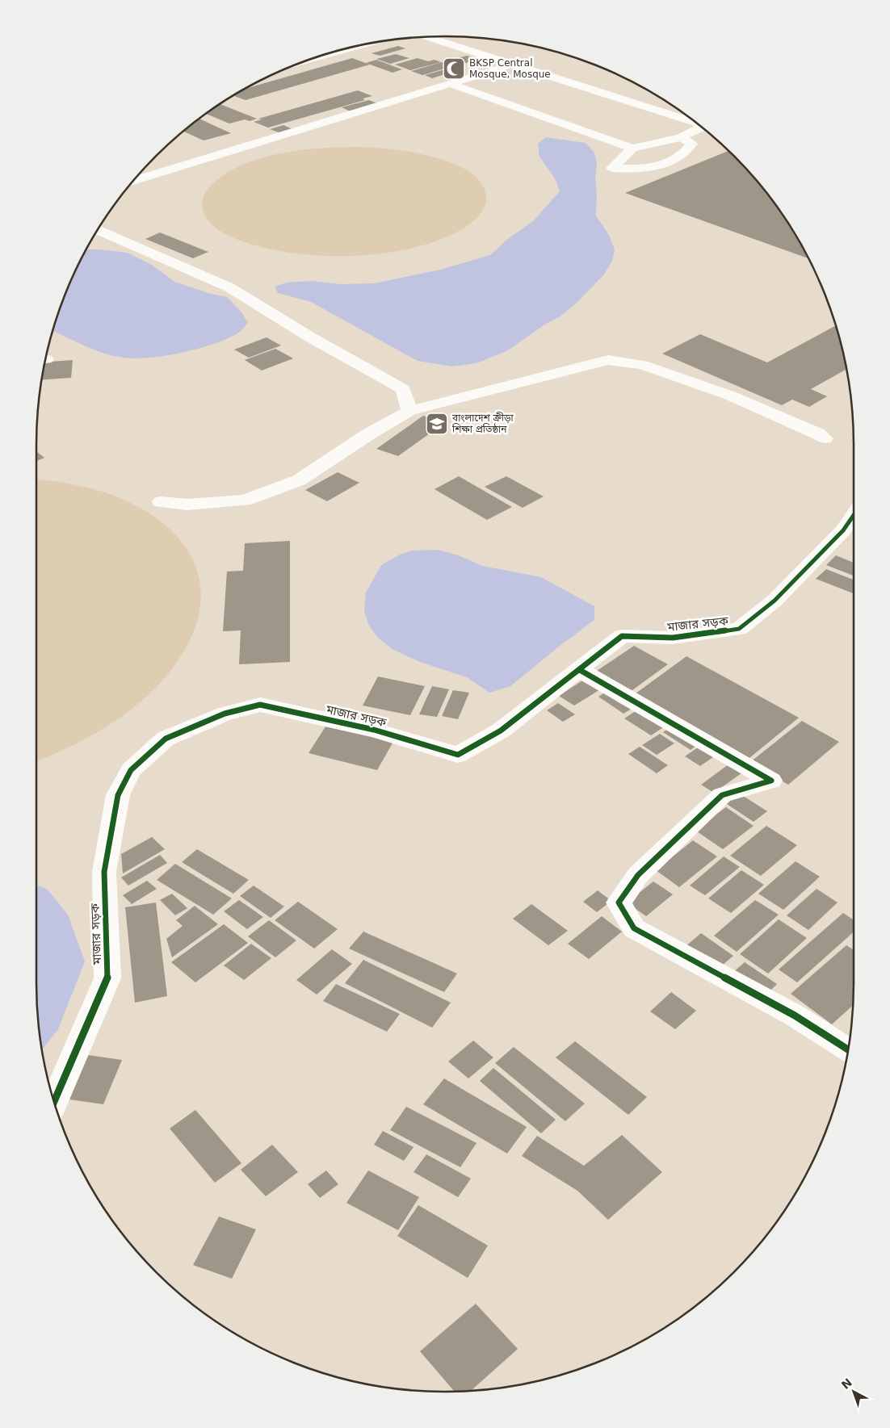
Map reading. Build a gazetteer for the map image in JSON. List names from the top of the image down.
{
  "streets": {
    "street": ["মাজার সড়ক"]
  },
  "places": {
    "mosque": ["BKSP Central Mosque, Mosque"],
    "school or university": ["বাংলাদেশ ক্রীড়া শিক্ষা প্রতিষ্ঠান"]
  },
  "north": "top left"
}
